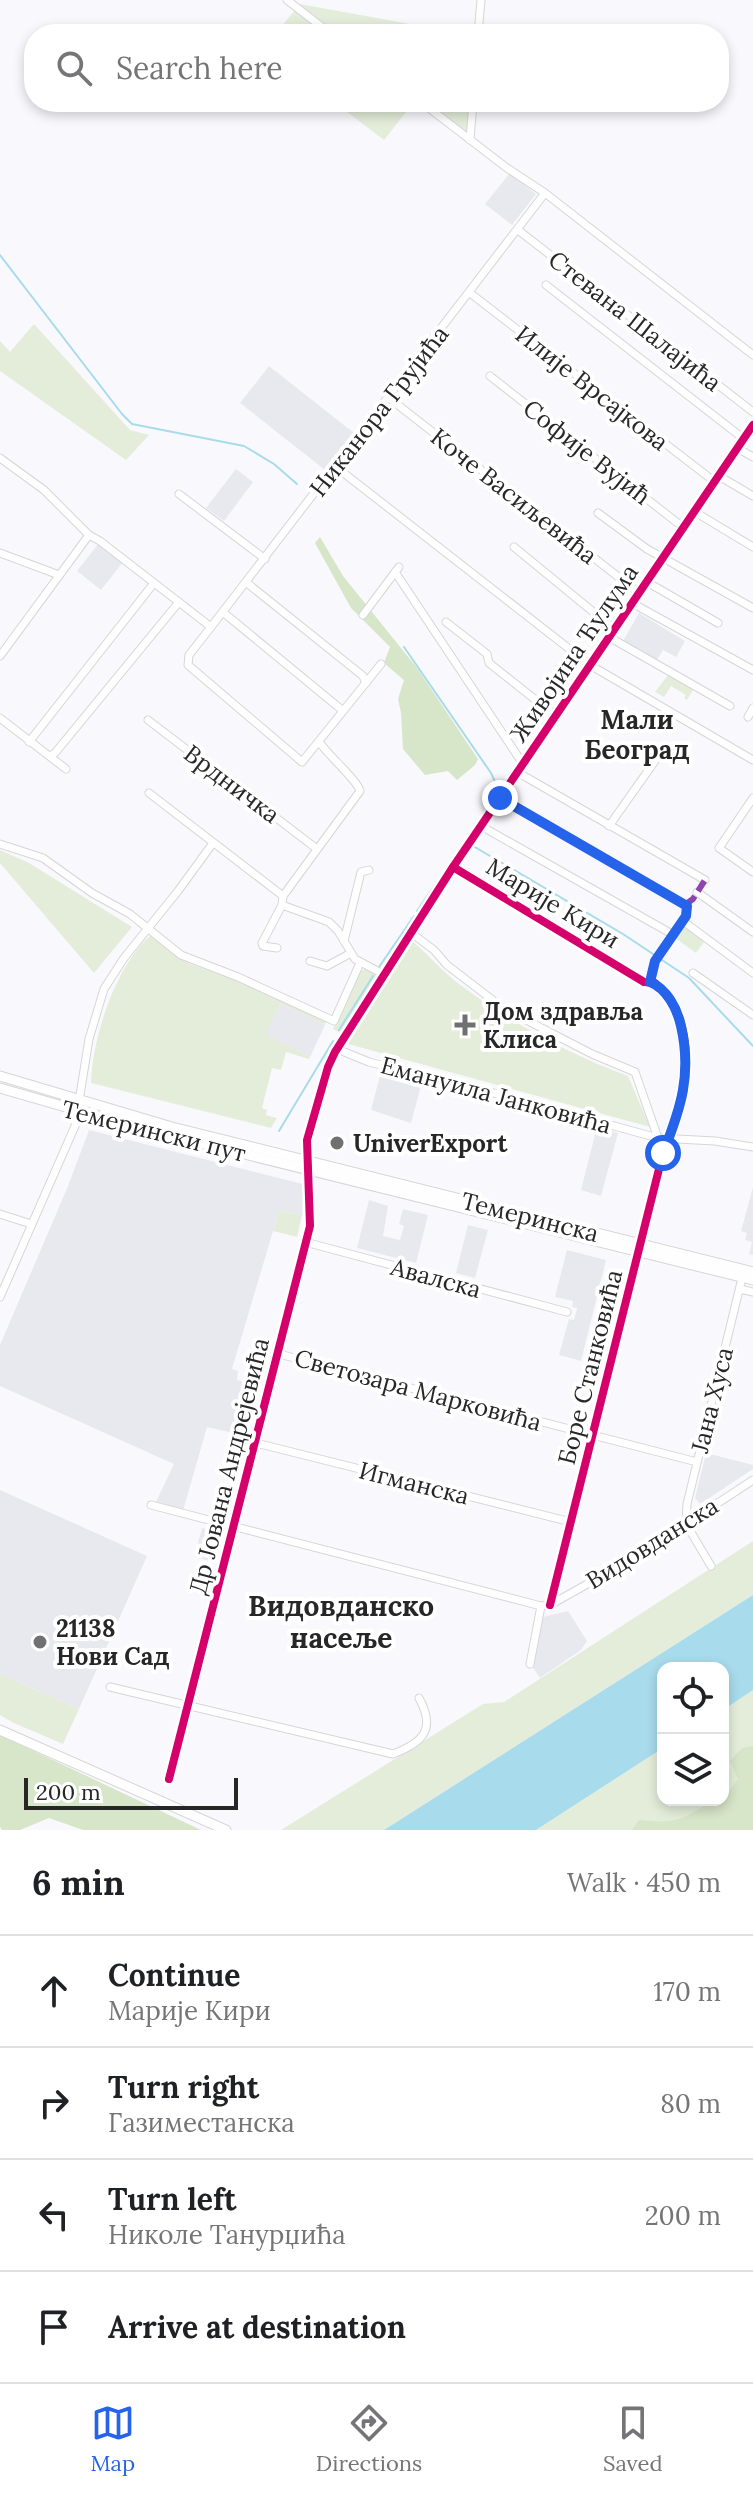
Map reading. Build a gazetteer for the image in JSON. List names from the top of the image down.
{
  "streets": {
    "main road": ["Темерински пут", "Темеринска"],
    "street": [
      "Стевана Шалајића",
      "Илије Врсајкова",
      "Никанора Грујића",
      "Софије Вујић",
      "Коче Васиљевића",
      "Живојина Ћулума",
      "Врдничка",
      "Марије Кири",
      "Емануила Јанковића",
      "Авалска",
      "Боре Станковића",
      "Светозара Марковића",
      "Јана Хуса",
      "Др Јована Андрејевића",
      "Игманска",
      "Видовданска"
    ]
  },
  "crossings": [
    ["Стевана Шалајића", "Никанора Грујића"],
    ["Илије Врсајкова", "Никанора Грујића"],
    ["Илије Врсајкова", "Живојина Ћулума"],
    ["Никанора Грујића", "Коче Васиљевића"],
    ["Софије Вујић", "Живојина Ћулума"],
    ["Коче Васиљевића", "Живојина Ћулума"],
    ["Живојина Ћулума", "Марије Кири"],
    ["Живојина Ћулума", "Емануила Јанковића"],
    ["Живојина Ћулума", "Темерински пут"],
    ["Живојина Ћулума", "Темеринска"],
    ["Живојина Ћулума", "Др Јована Андрејевића"],
    ["Марије Кири", "Емануила Јанковића"],
    ["Марије Кири", "Боре Станковића"],
    ["Емануила Јанковића", "Боре Станковића"],
    ["Темерински пут", "Темеринска"],
    ["Темерински пут", "Др Јована Андрејевића"],
    ["Темеринска", "Боре Станковића"],
    ["Темеринска", "Јана Хуса"],
    ["Темеринска", "Др Јована Андрејевића"],
    ["Авалска", "Др Јована Андрејевића"],
    ["Боре Станковића", "Светозара Марковића"],
    ["Боре Станковића", "Игманска"],
    ["Боре Станковића", "Видовданска"],
    ["Светозара Марковића", "Јана Хуса"],
    ["Светозара Марковића", "Др Јована Андрејевића"],
    ["Јана Хуса", "Видовданска"],
    ["Др Јована Андрејевића", "Игманска"]
  ],
  "districts": ["Мали Београд", "Видовданско насеље"],
  "places": {
    "health": ["Дом здравља Клиса"],
    "other": ["UniverExport", "21138 Нови Сад"]
  },
  "scale_bar": "200 m",
  "page": {
    "search": "Search here",
    "scale": "200 m",
    "heading": ["6 min", "Walk · 450 m"],
    "list": [
      ["Continue", "Марије Кири", "170 m"],
      ["Turn right", "Газиместанска", "80 m"],
      ["Turn left", "Николе Танурџића", "200 m"],
      "Arrive at destination"
    ],
    "nav": ["Map", "Directions", "Saved"]
  }
}
